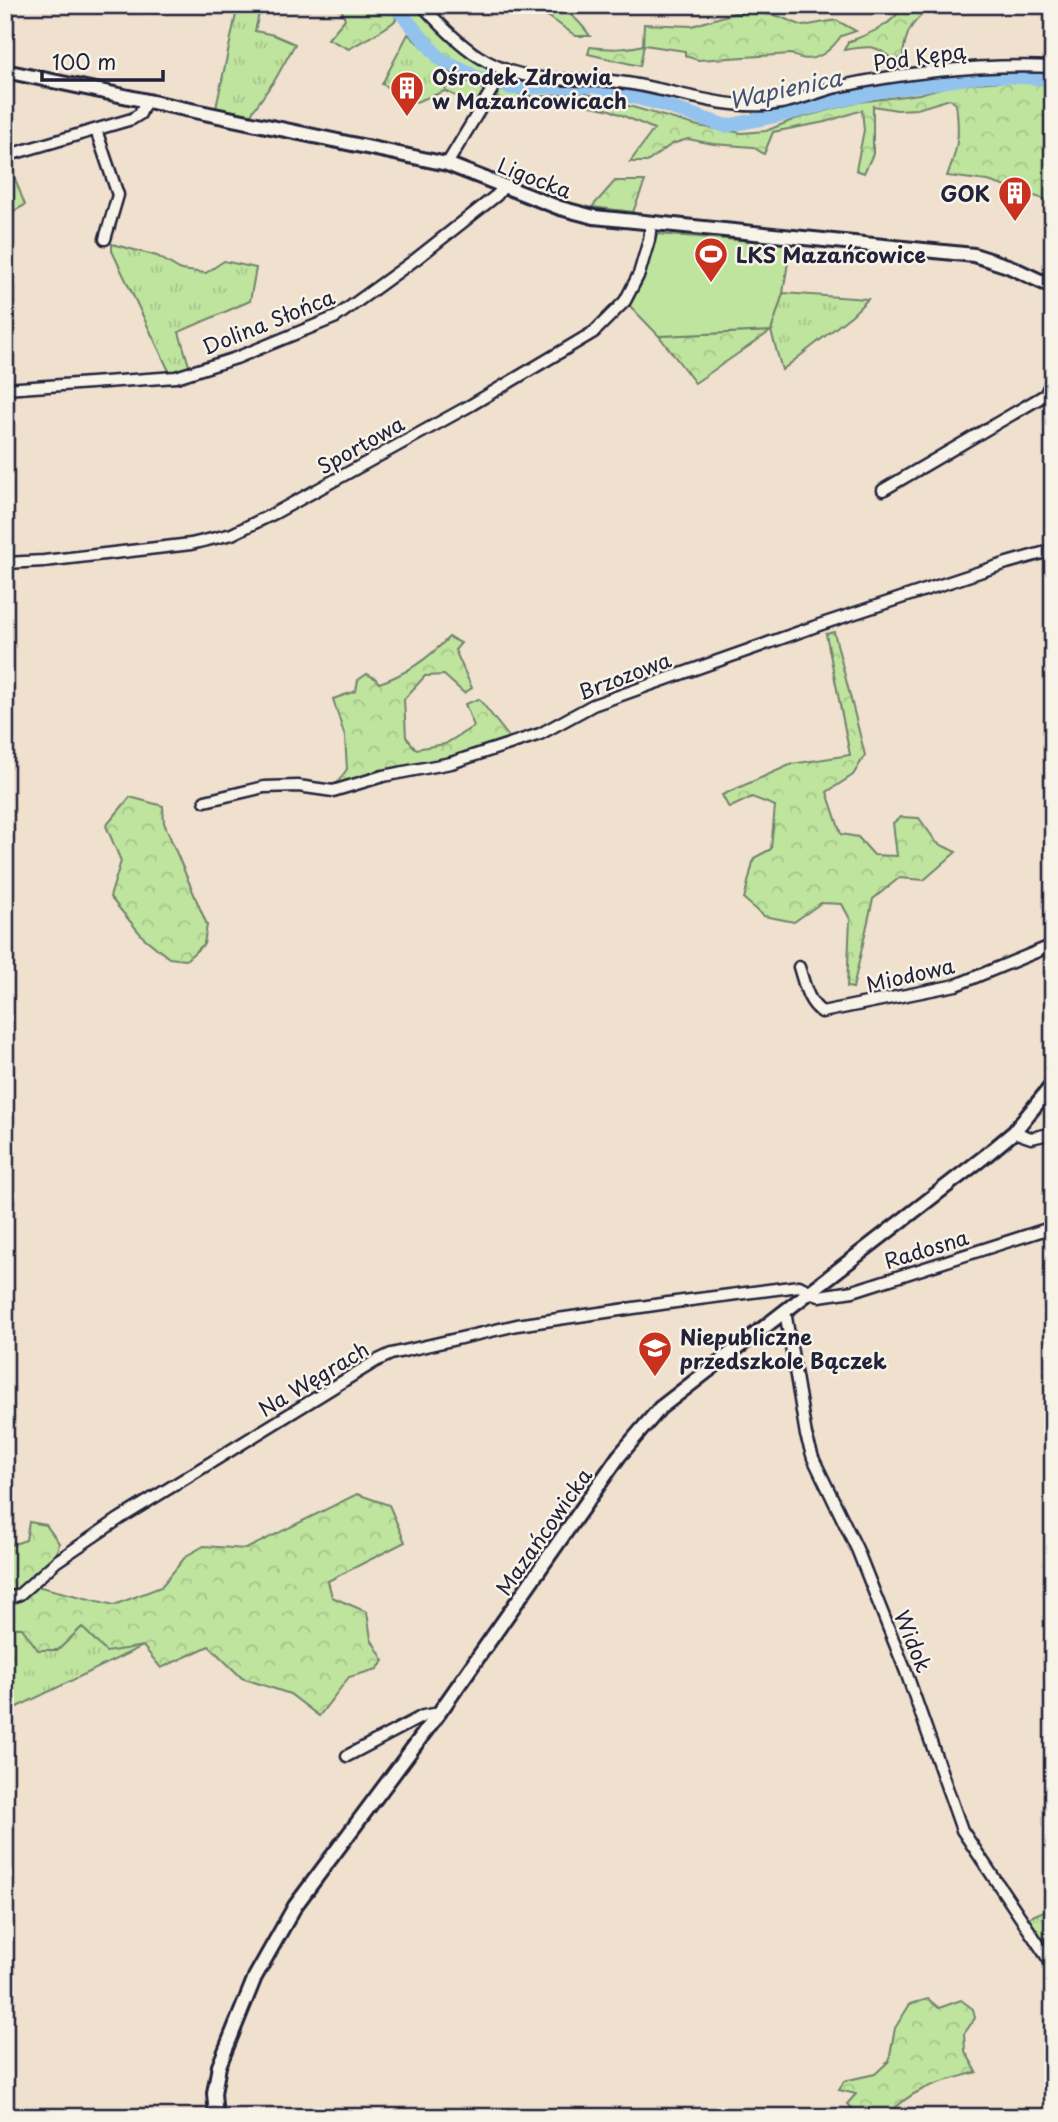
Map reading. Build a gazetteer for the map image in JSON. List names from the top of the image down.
{
  "streets": {
    "street": [
      "Pod Kępą",
      "Ligocka",
      "Dolina Słońca",
      "Sportowa",
      "Brzozowa",
      "Miodowa",
      "Radosna",
      "Na Węgrach",
      "Mazańcowicka",
      "Widok"
    ]
  },
  "crossings": [
    ["Ligocka", "Dolina Słońca"],
    ["Ligocka", "Sportowa"],
    ["Radosna", "Na Węgrach"],
    ["Radosna", "Mazańcowicka"],
    ["Na Węgrach", "Mazańcowicka"],
    ["Mazańcowicka", "Widok"]
  ],
  "water": ["Wapienica"],
  "places": {
    "building": ["Ośrodek Zdrowia w Mazańcowicach", "GOK"],
    "sports": ["LKS Mazańcowice"],
    "school or university": ["Niepubliczne przedszkole Bączek"]
  },
  "scale_bar": "100 m"
}
